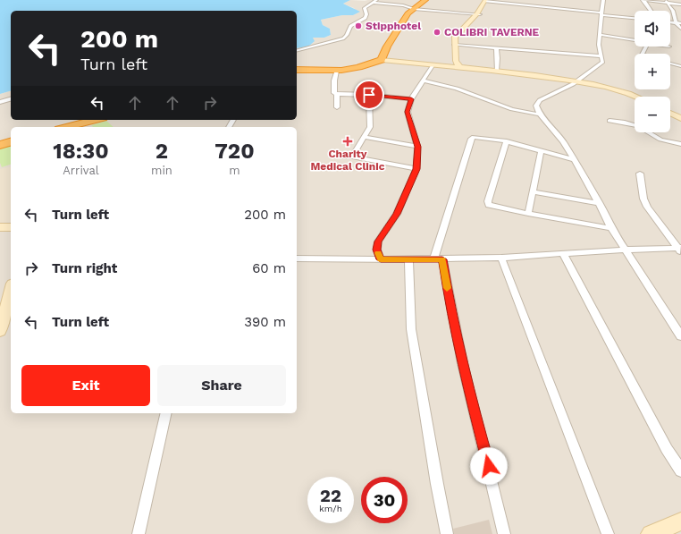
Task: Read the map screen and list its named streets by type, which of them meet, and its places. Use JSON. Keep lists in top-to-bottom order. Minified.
{"places":{"other":["Stipphotel","COLIBRI TAVERNE"],"health":["Charity Medical Clinic"]},"page":{"map_buttons":["+","−"],"turn":["200 m","Turn left"],"eta":["18:30","Arrival","2","min","720","m"],"list":[{"name":"Turn left","value":"200 m"},{"name":"Turn right","value":"60 m"},{"name":"Turn left","value":"390 m"}],"buttons":["Exit","Share"],"speed":"22 km/h","limit":"30"}}
